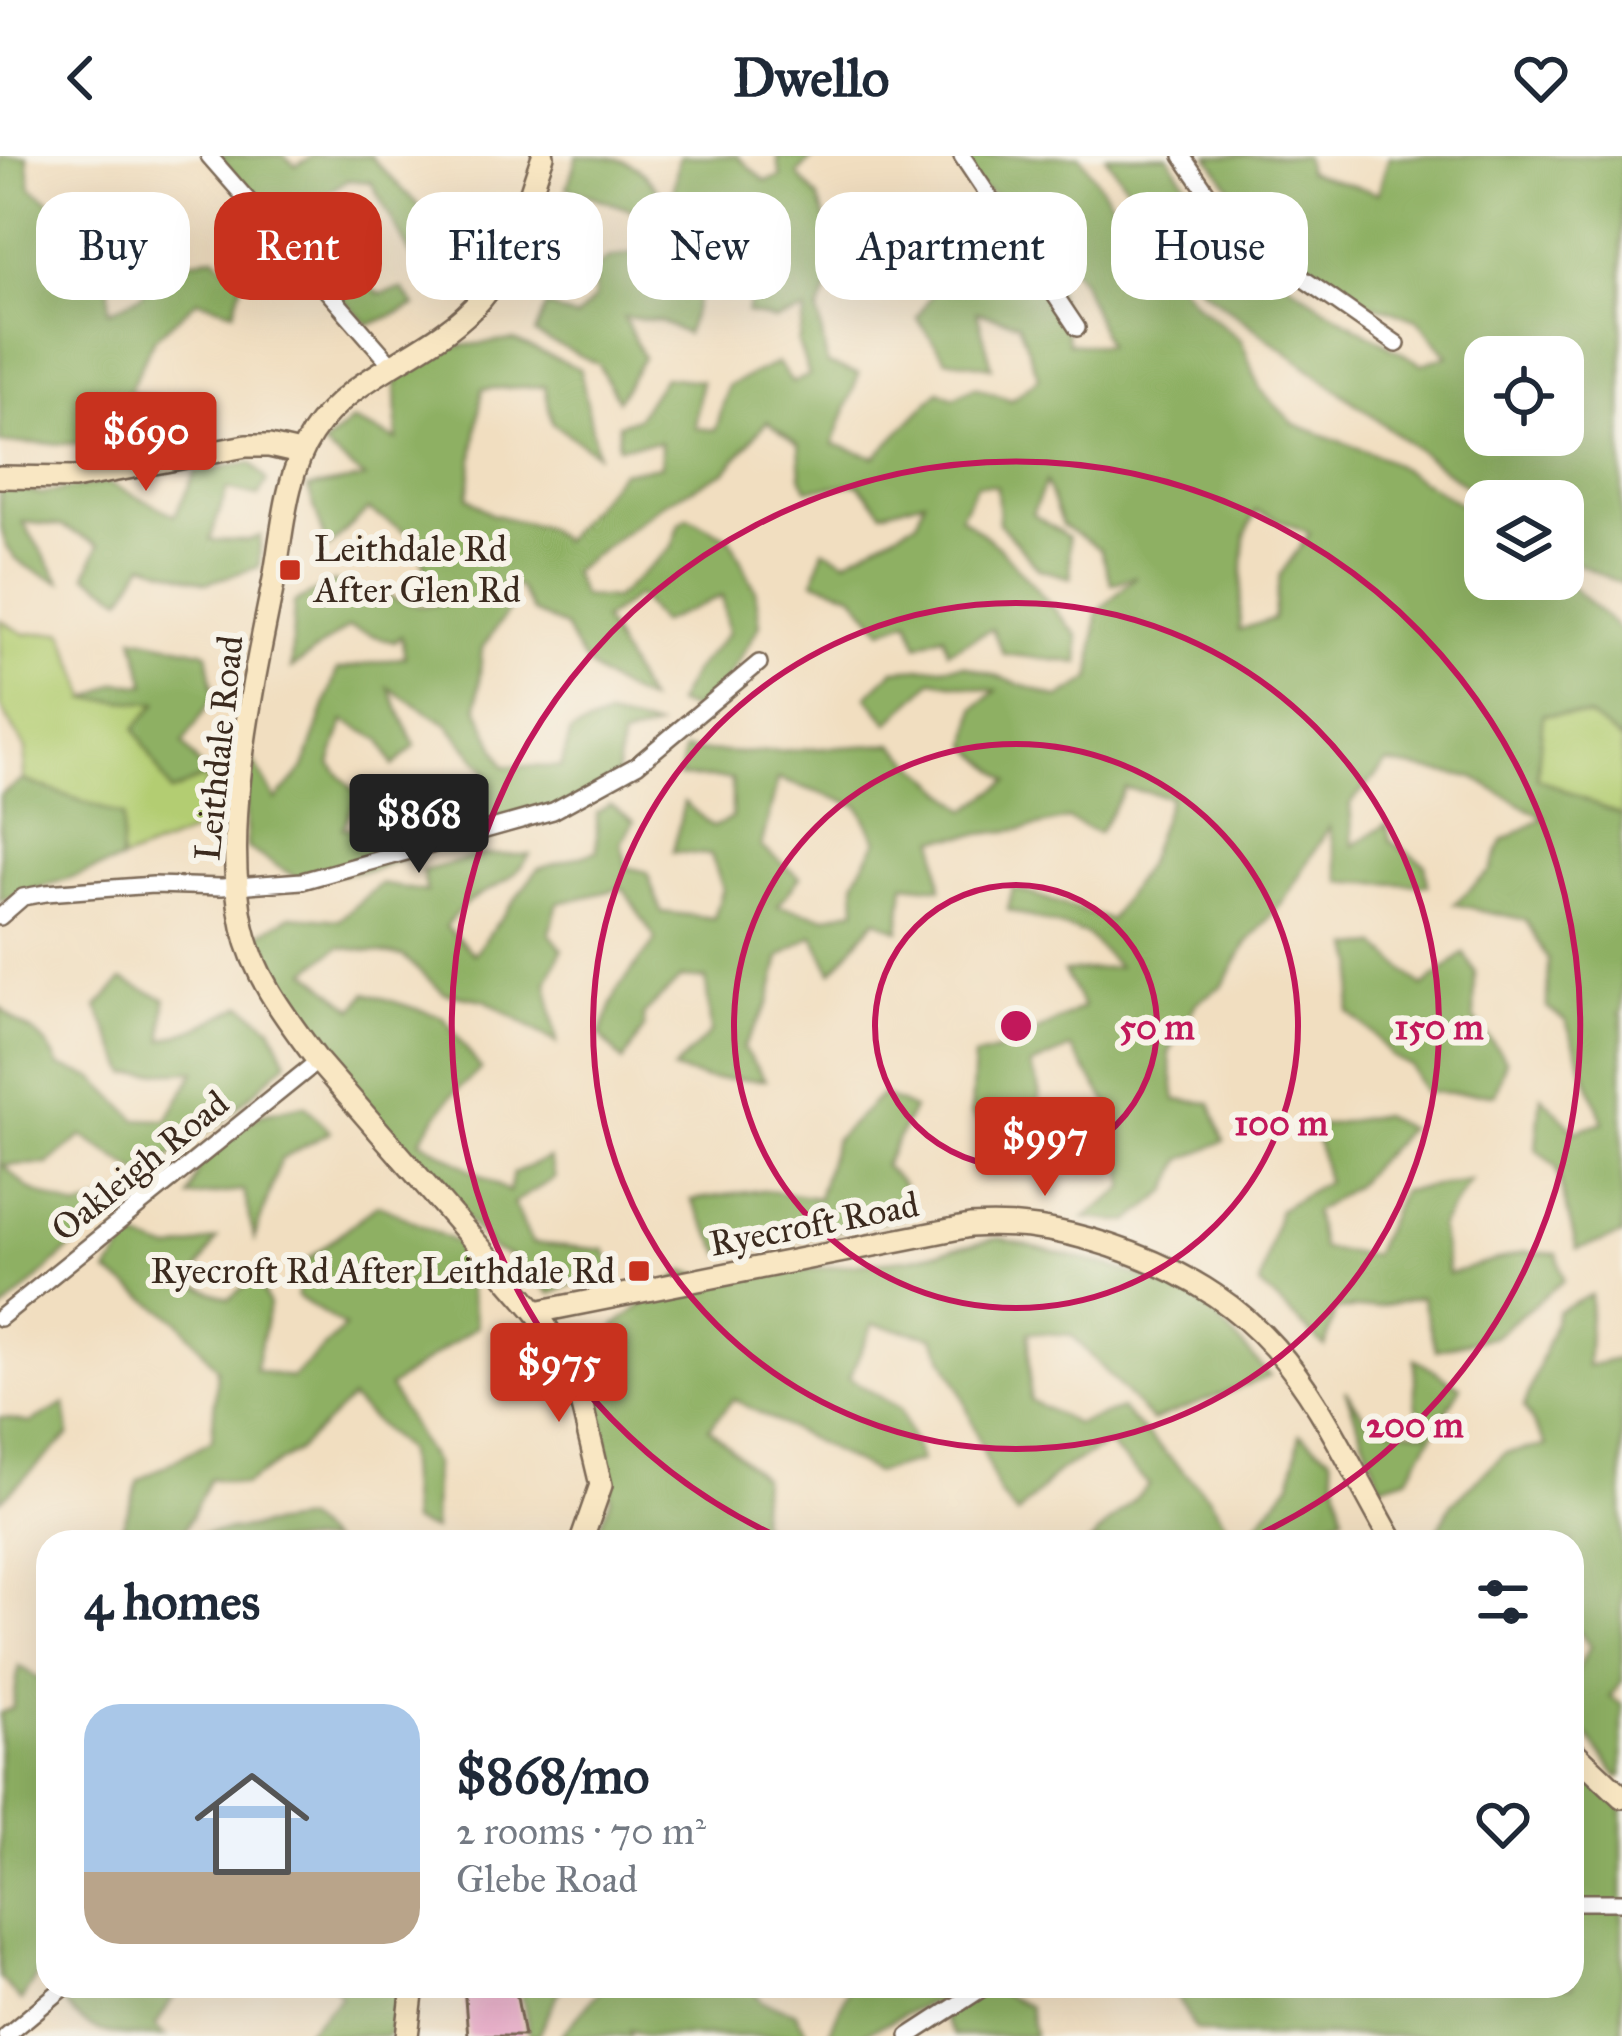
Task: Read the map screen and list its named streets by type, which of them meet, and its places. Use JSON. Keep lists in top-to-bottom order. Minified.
{"streets":{"street":["Leithdale Road","Oakleigh Road","Ryecroft Road"]},"crossings":[["Leithdale Road","Oakleigh Road"],["Leithdale Road","Ryecroft Road"]],"places":{"transit":["Leithdale Rd After Glen Rd","Ryecroft Rd After Leithdale Rd"]},"page":{"header":"Dwello","chip":["Buy","Rent","Filters","New","Apartment","House"],"price":["$690","$868","$997","$975"],"heading":"4 homes","list":[{"name":"$868/mo","note":"2 rooms · 70 m² · Glebe Road"}]},"rings":["50 m","150 m","100 m","200 m"]}
